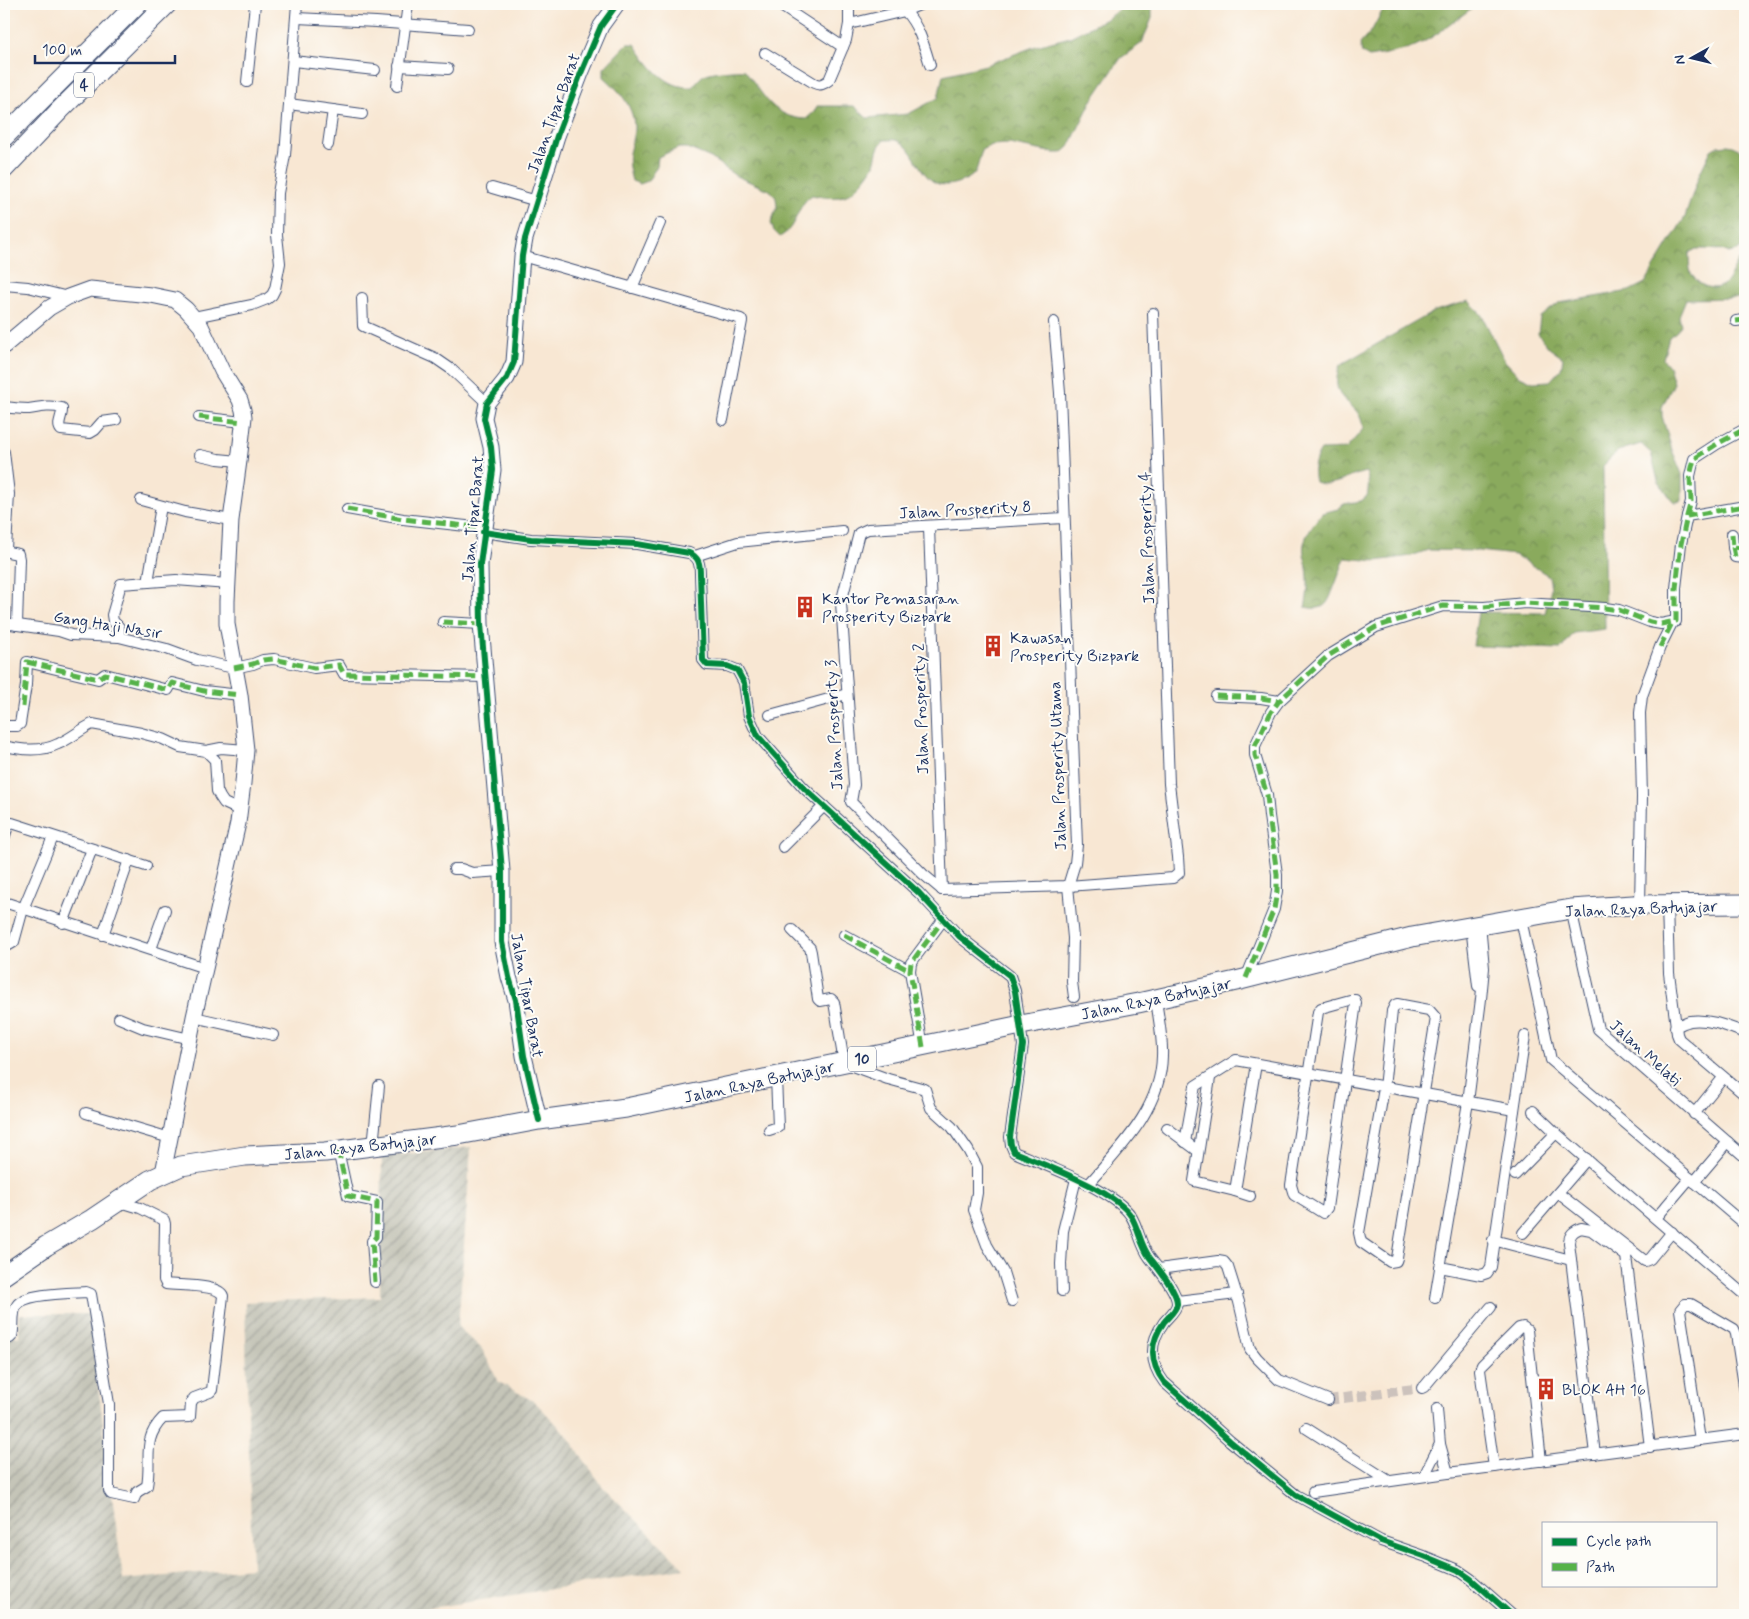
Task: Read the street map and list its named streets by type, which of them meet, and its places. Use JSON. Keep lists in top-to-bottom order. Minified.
{"streets":{"highway":["4","Jalan Raya Batujajar","10"],"street":["Jalan Tipar Barat","Jalan Prosperity 8","Jalan Prosperity 4","Gang Haji Nasir","Jalan Prosperity 2","Jalan Prosperity 3","Jalan Prosperity Utama","Jalan Melati"]},"crossings":[["Jalan Tipar Barat","Jalan Raya Batujajar"],["Jalan Prosperity 8","Jalan Prosperity 2"],["Jalan Prosperity 8","Jalan Prosperity 3"],["Jalan Prosperity 8","Jalan Prosperity Utama"],["Jalan Prosperity 4","Jalan Prosperity Utama"],["Jalan Prosperity 2","Jalan Prosperity 3"],["Jalan Raya Batujajar","Jalan Melati"]],"places":{"building":["Kantor Pemasaran Prosperity Bizpark","Kawasan Prosperity Bizpark","BLOK AH 16"]},"legend":["Cycle path","Path"],"scale_bar":"100 m","north":"left"}
